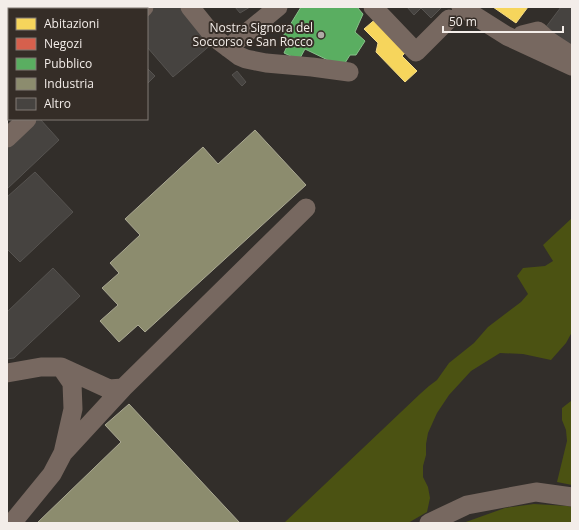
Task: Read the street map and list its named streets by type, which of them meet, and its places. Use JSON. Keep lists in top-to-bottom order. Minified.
{"places":["Nostra Signora del Soccorso e San Rocco"],"legend":["Abitazioni","Negozi","Pubblico","Industria","Altro"],"scale_bar":"50 m"}
